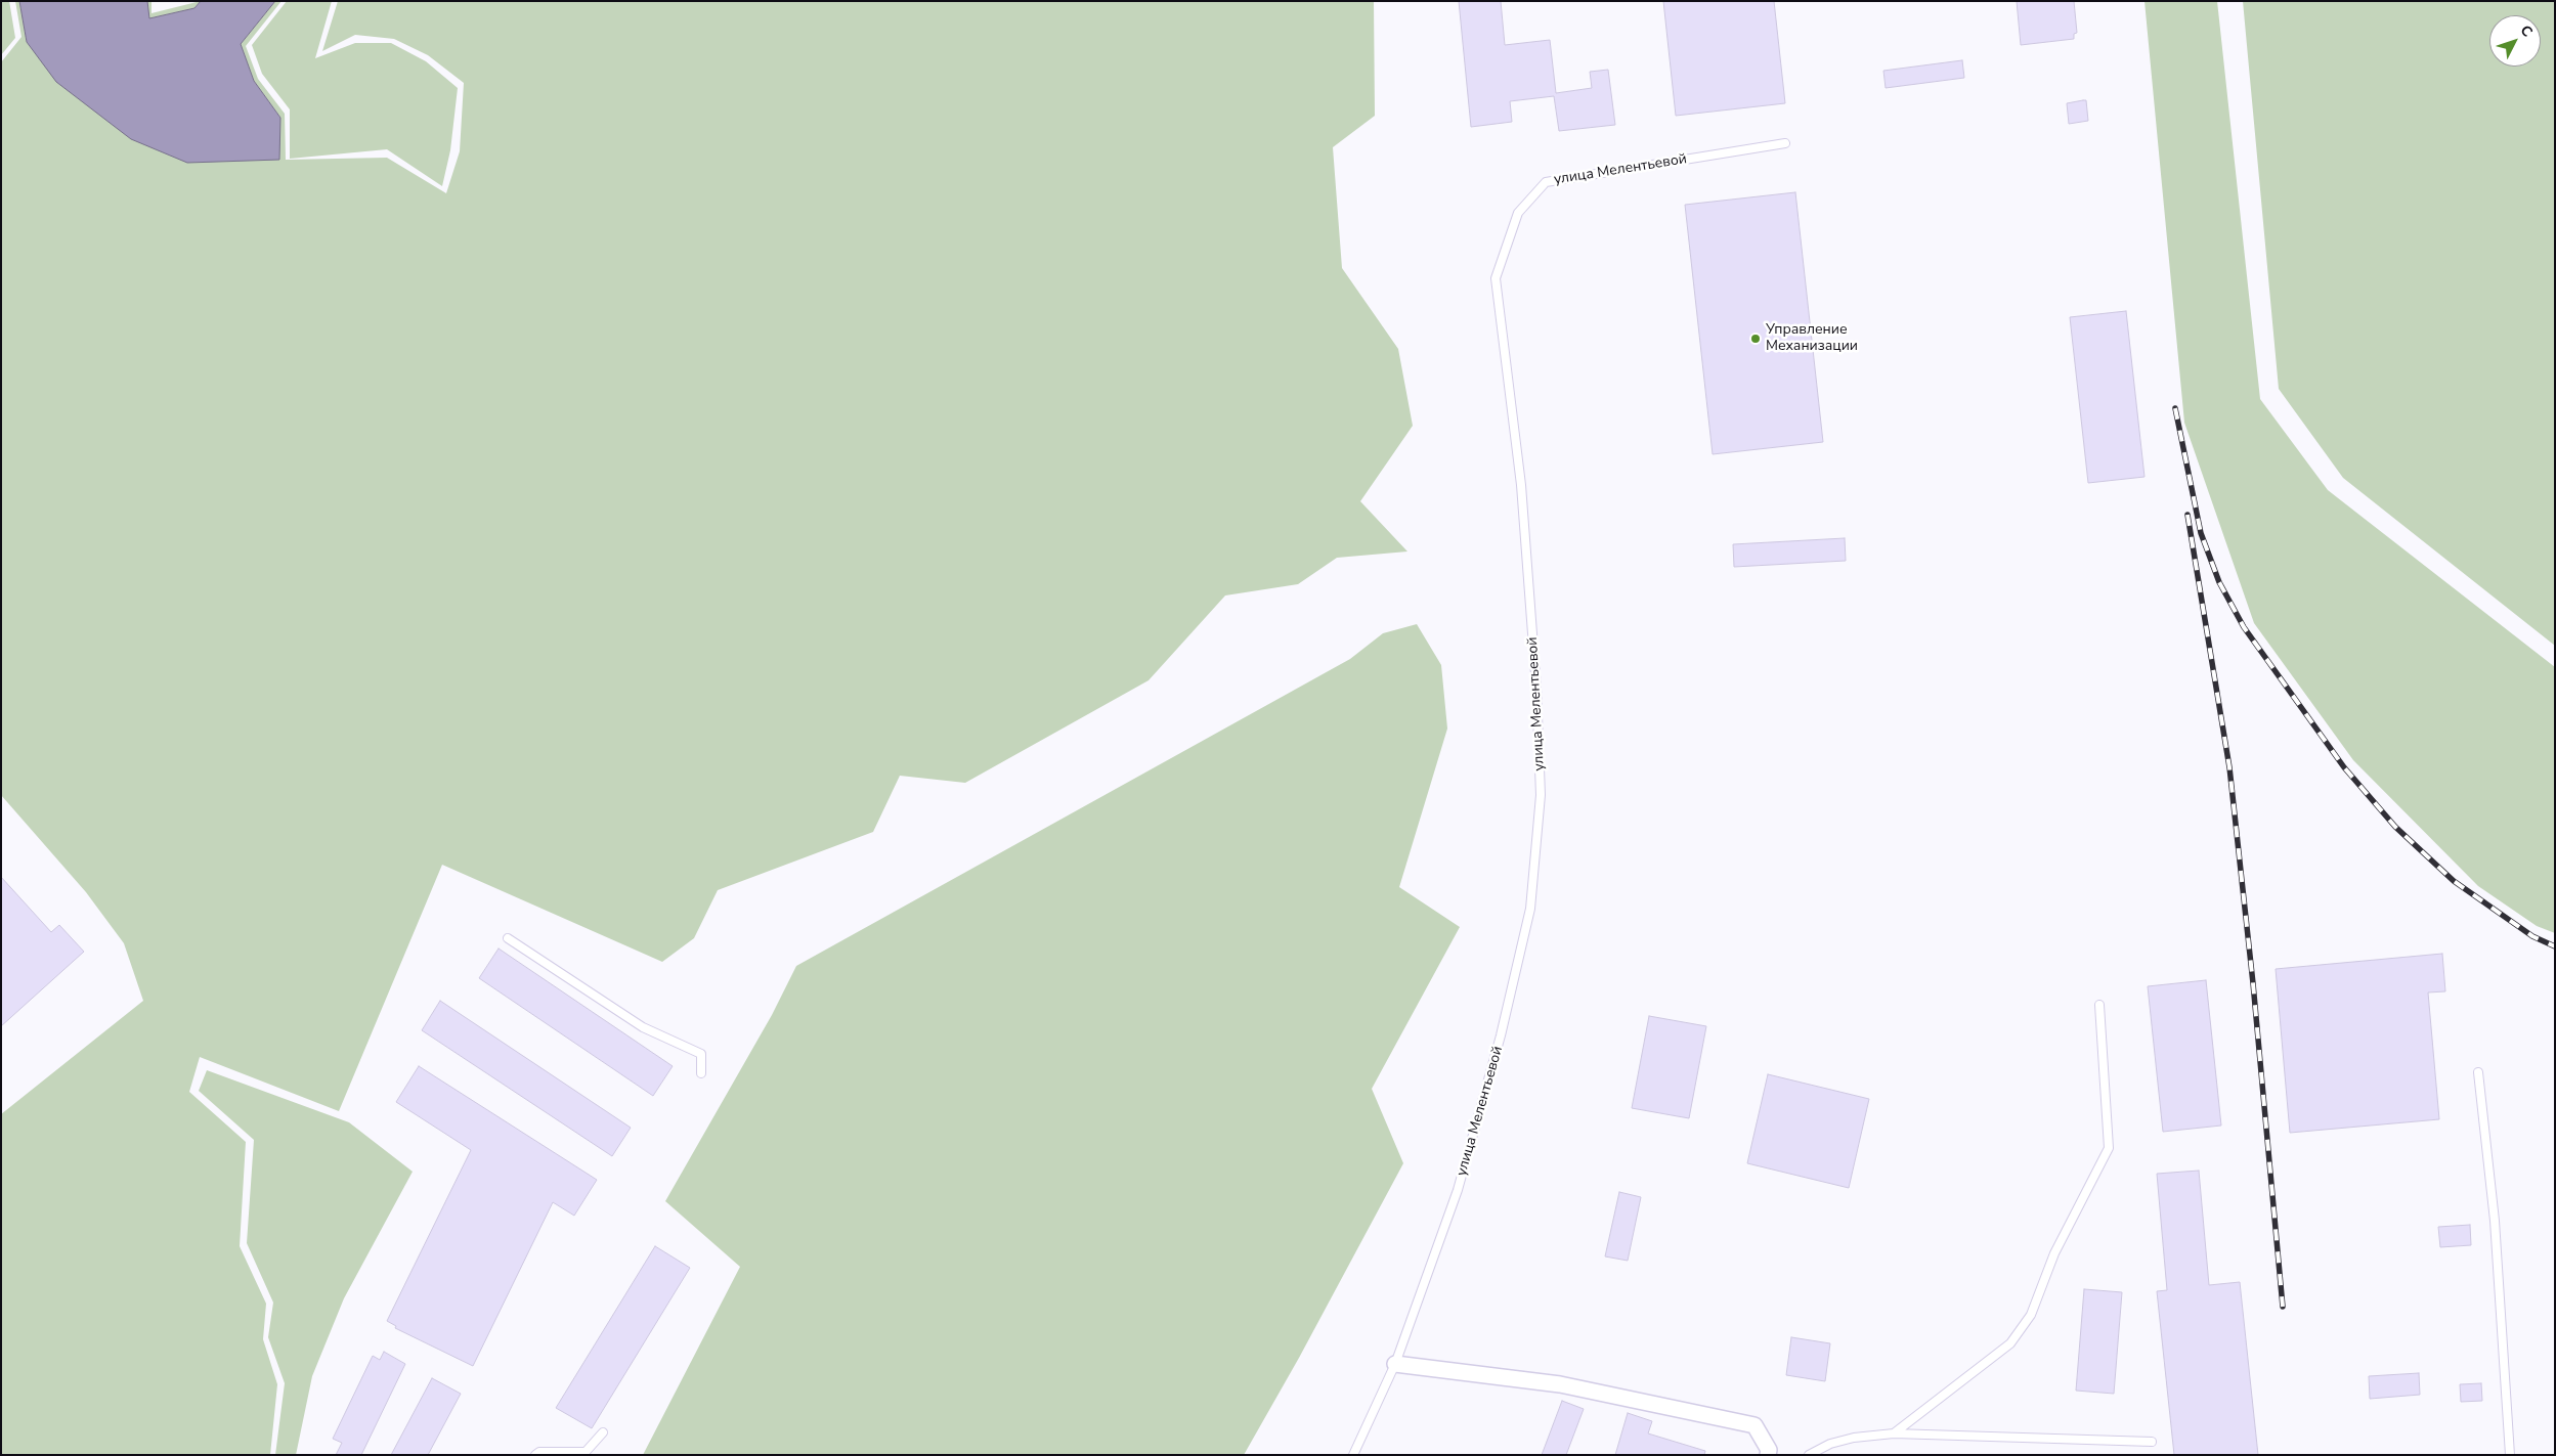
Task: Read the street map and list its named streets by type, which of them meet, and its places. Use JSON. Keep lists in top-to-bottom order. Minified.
{"streets":{"lane":["улица Мелентьевой"]},"places":["Управление Механизации"],"north":"top right"}
